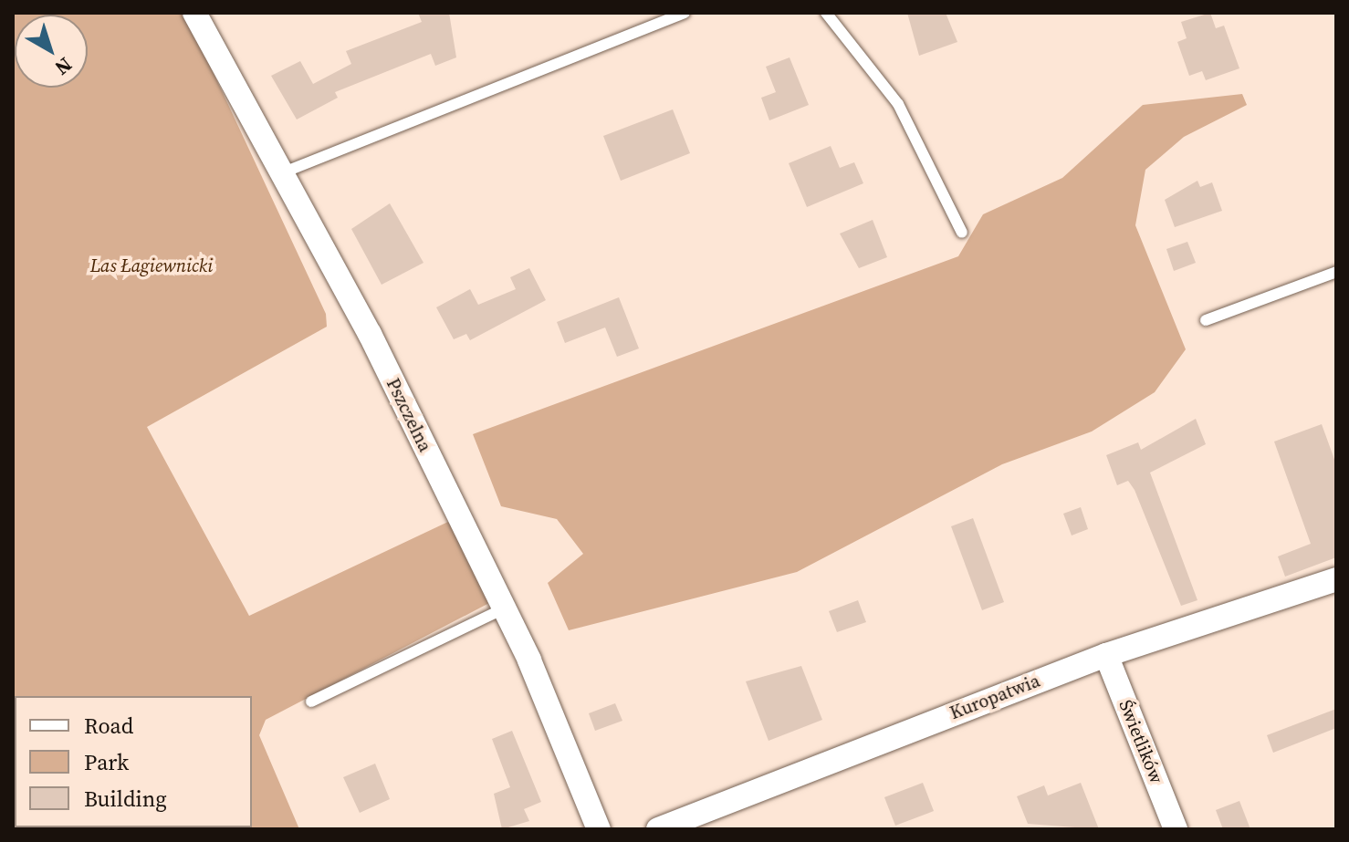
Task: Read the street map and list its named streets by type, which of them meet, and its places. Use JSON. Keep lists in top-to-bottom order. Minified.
{"streets":{"street":["Pszczelna","Kuropatwia","Świetlików"]},"crossings":[["Kuropatwia","Świetlików"]],"parks":["Las Łagiewnicki"],"legend":["Road","Park","Building"],"north":"bottom right"}
